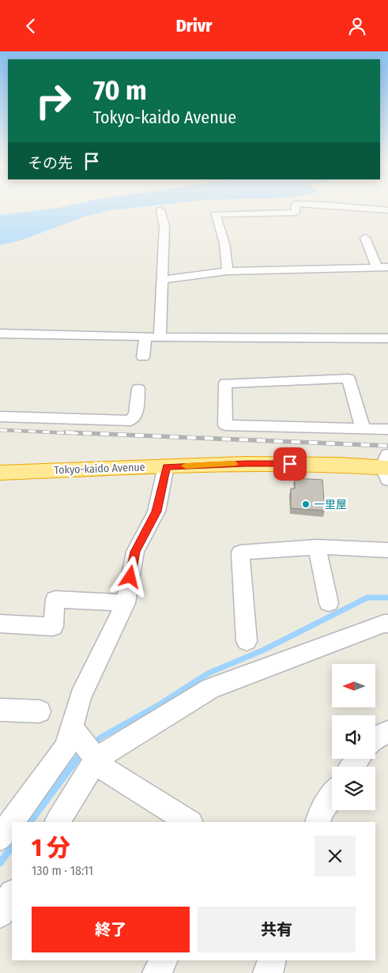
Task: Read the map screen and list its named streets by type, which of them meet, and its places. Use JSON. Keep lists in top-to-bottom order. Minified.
{"streets":{"highway":["Tokyo-kaido Avenue"]},"places":["一里屋"],"north":"left","page":{"header":"Drivr","turn":["70 m","Tokyo-kaido Avenue"],"then":"その先","heading":["1 分","130 m · 18:11"],"buttons":["終了","共有"]}}
